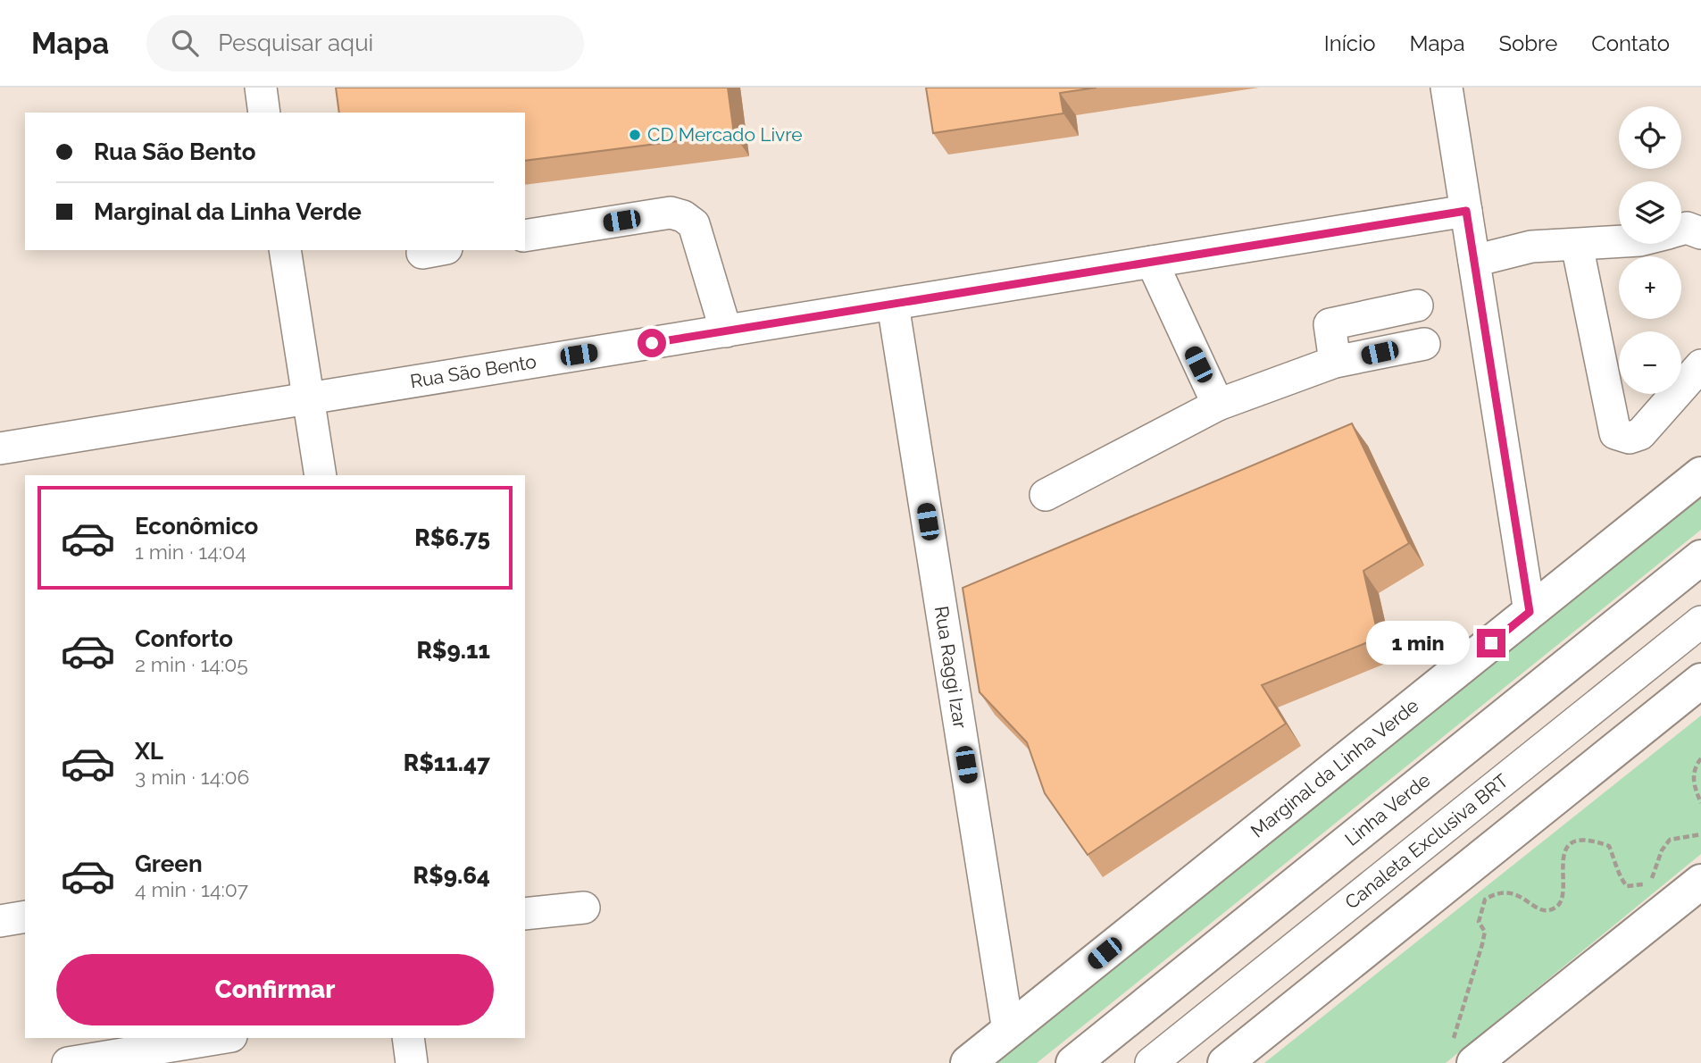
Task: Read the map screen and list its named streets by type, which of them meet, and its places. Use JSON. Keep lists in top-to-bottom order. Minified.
{"streets":{"main road":["Marginal da Linha Verde","Linha Verde"],"street":["Rua São Bento","Rua Raggi Izar","Canaleta Exclusiva BRT"]},"crossings":[["Rua São Bento","Rua Raggi Izar"],["Rua Raggi Izar","Marginal da Linha Verde"]],"places":["CD Mercado Livre"],"page":{"header":"Mapa","search":"Pesquisar aqui","nav":["Início","Mapa","Sobre","Contato"],"map_buttons":["+","−"],"banner":["Rua São Bento","Marginal da Linha Verde"],"list":[{"name":"Econômico","note":"1 min · 14:04","value":"R$6.75"},{"name":"Conforto","note":"2 min · 14:05","value":"R$9.11"},{"name":"XL","note":"3 min · 14:06","value":"R$11.47"},{"name":"Green","note":"4 min · 14:07","value":"R$9.64"}],"bubble":"1 min","buttons":"Confirmar"}}
